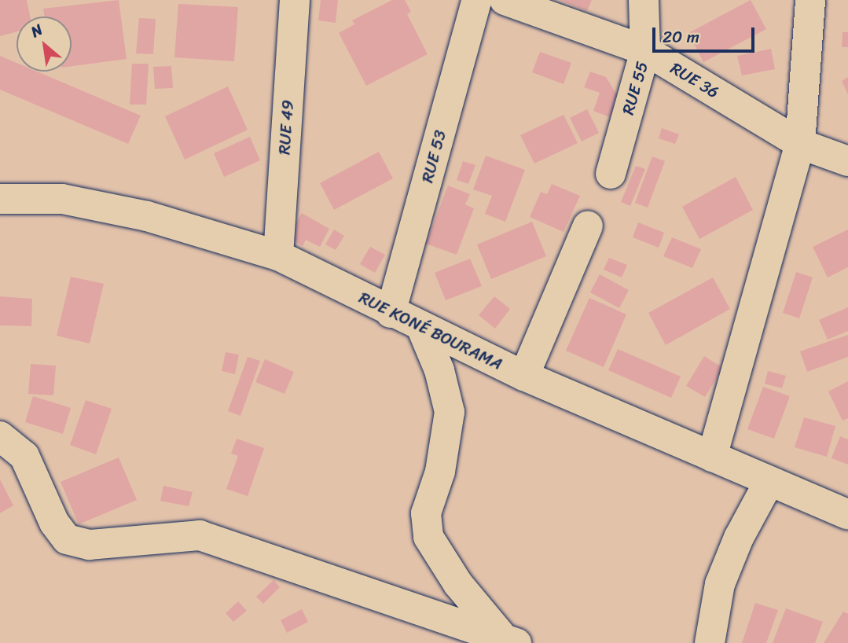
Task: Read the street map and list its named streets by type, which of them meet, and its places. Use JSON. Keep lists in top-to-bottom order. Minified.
{"streets":{"main road":["RUE 36","RUE 55","RUE 49","RUE 53","RUE KONÉ BOURAMA"]},"crossings":[["RUE 36","RUE 55"],["RUE 49","RUE KONÉ BOURAMA"],["RUE 53","RUE KONÉ BOURAMA"]],"scale_bar":"20 m","north":"top left"}
